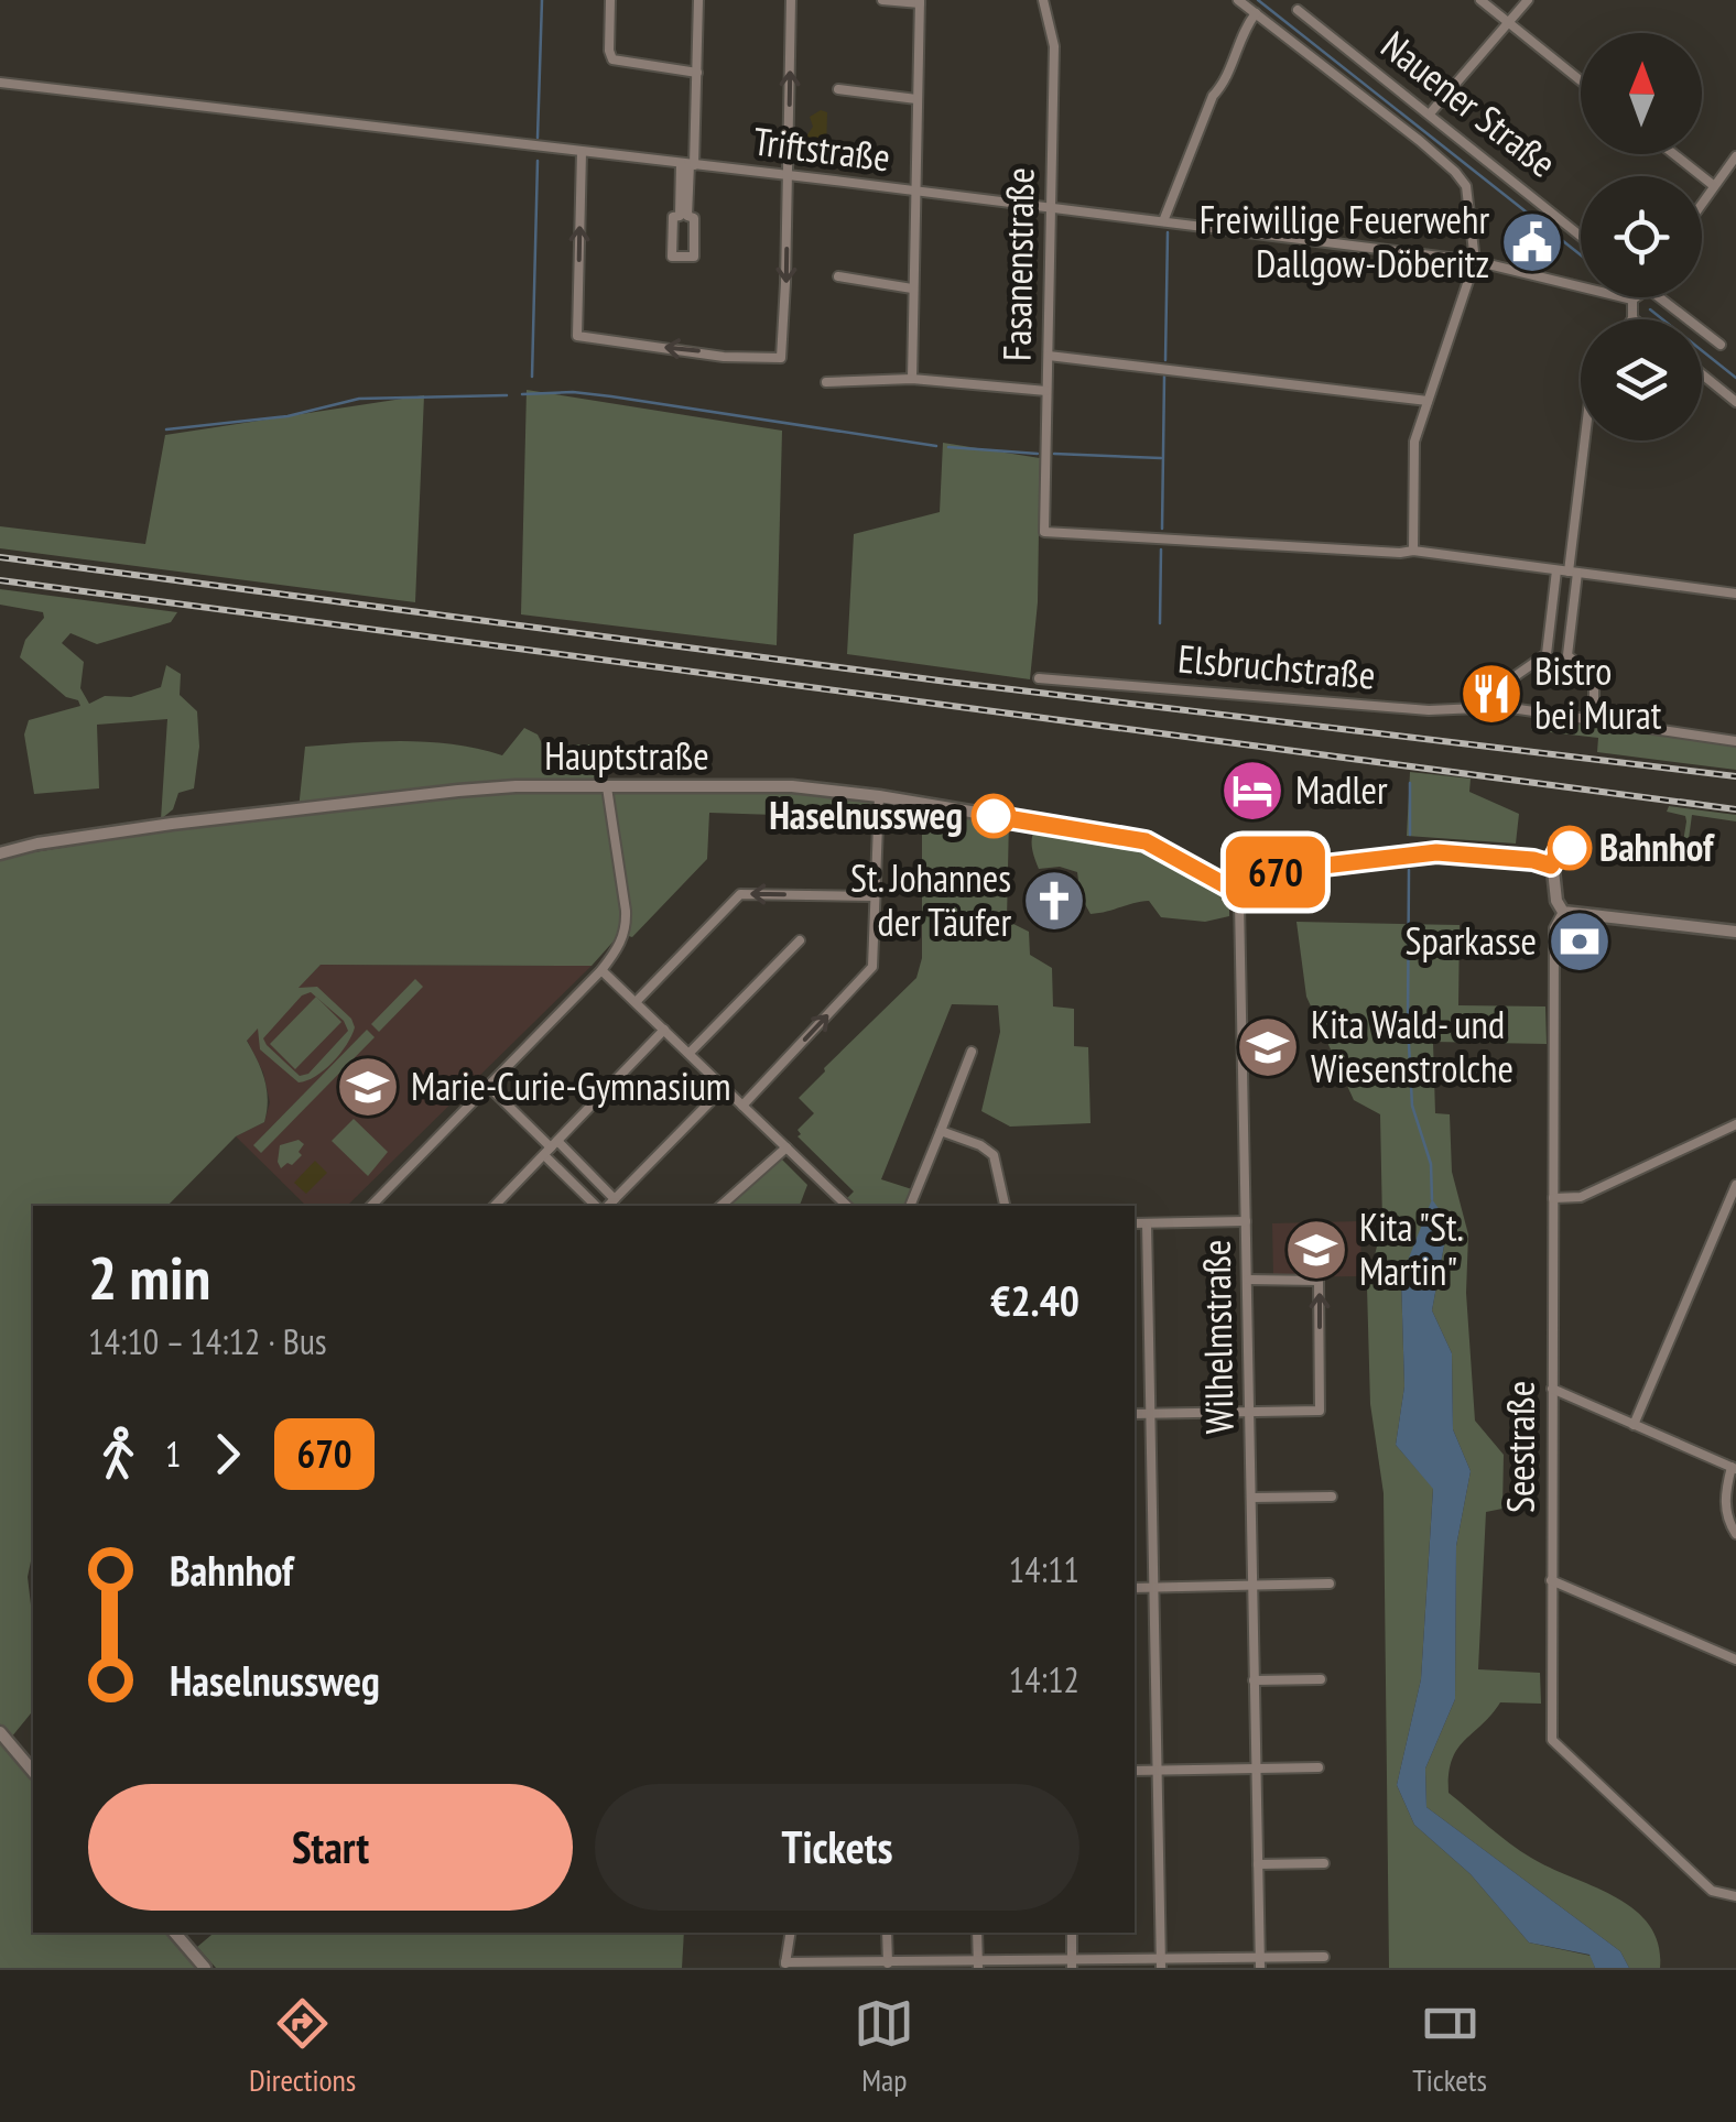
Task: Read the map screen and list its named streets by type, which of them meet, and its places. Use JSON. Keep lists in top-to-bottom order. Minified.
{"streets":{"street":["Nauener Straße","Triftstraße","Fasanenstraße","Elsbruchstraße","Hauptstraße","Wilhelmstraße","Seestraße"]},"crossings":[["Triftstraße","Fasanenstraße"],["Hauptstraße","Wilhelmstraße"]],"places":{"public building":["Freiwillige Feuerwehr Dallgow-Döberitz"],"restaurant":["Bistro bei Murat"],"hotel":["Madler"],"other":["Haselnussweg","Bahnhof"],"church":["St. Johannes der Täufer"],"bank":["Sparkasse"],"school or university":["Kita Wald- und Wiesenstrolche","Marie-Curie-Gymnasium","Kita \"St. Martin\""]},"lines":["bus line 670"],"north":"top","page":{"on_map":"670","heading":["2 min","14:10 – 14:12 · Bus","€2.40"],"legs":["1","670"],"list":[{"name":"Bahnhof","value":"14:11"},{"name":"Haselnussweg","value":"14:12"}],"buttons":["Start","Tickets"],"tabs":["Directions","Map","Tickets"]}}
